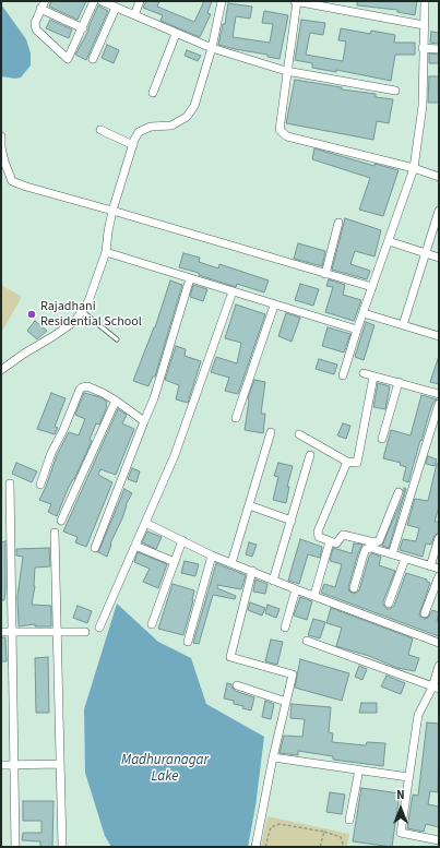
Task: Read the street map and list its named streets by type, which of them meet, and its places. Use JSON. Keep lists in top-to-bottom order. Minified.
{"water":["Madhuranagar Lake"],"places":["Rajadhani Residential School"],"north":"top"}
